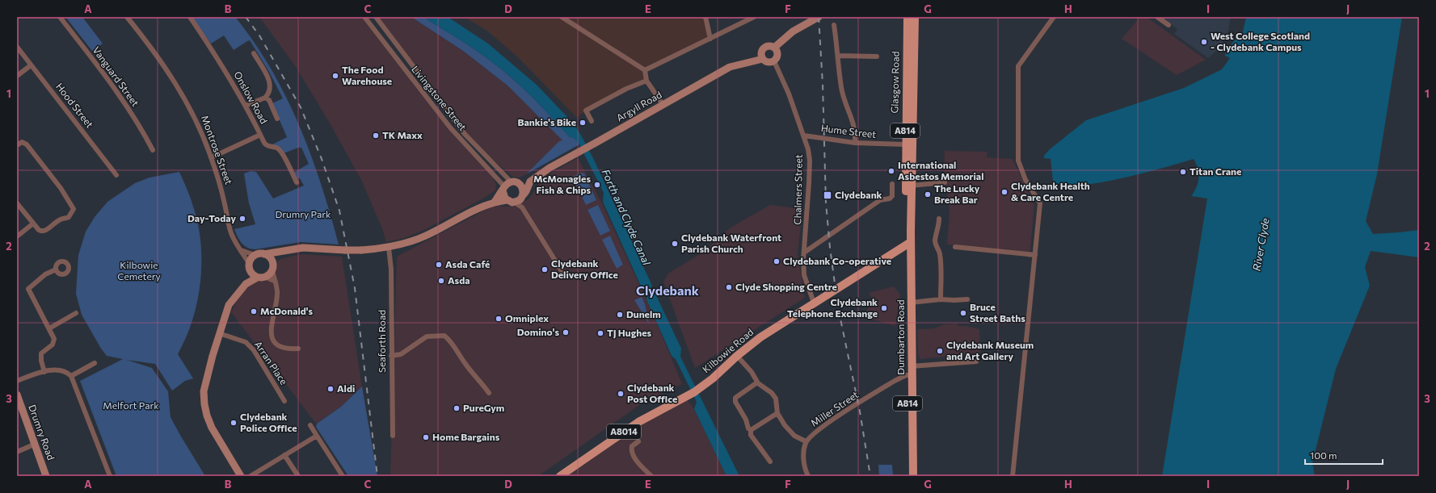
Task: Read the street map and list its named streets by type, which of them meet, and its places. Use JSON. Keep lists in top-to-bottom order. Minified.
{"streets":{"main road":["Glasgow Road","A814","Dumbarton Road","Kilbowie Road","A8014"],"street":["Vanguard Street","Onslow Road","Livingstone Street","Hood Street","Argyll Road","Hume Street","Montrose Street","Chalmers Street","Seaforth Road","Arran Place","Miller Street","Drumry Road"]},"crossings":[["Glasgow Road","Hume Street"],["Glasgow Road","Dumbarton Road"],["Glasgow Road","Kilbowie Road"],["Livingstone Street","Argyll Road"],["Argyll Road","Chalmers Street"],["Hume Street","Chalmers Street"],["Chalmers Street","Kilbowie Road"],["Dumbarton Road","Kilbowie Road"],["Dumbarton Road","Miller Street"]],"districts":["Clydebank"],"water":["Forth and Clyde Canal","River Clyde"],"parks":["Drumry Park","Kilbowie Cemetery","Melfort Park"],"places":{"other":["West College Scotland - Clydebank Campus","The Food Warehouse","Bankie's Bike","TK Maxx","International Asbestos Memorial","Titan Crane","McMonagles Fish & Chips","Clydebank Health & Care Centre","The Lucky Break Bar","Day-Today","Clydebank Waterfront Parish Church","Clydebank Co-operative","Asda Café","Clydebank Delivery Office","Asda","Clyde Shopping Centre","Clydebank Telephone Exchange","McDonald's","Bruce Street Baths","Dunelm","Omniplex","Domino's","TJ Hughes","Clydebank Museum and Art Gallery","Aldi","Clydebank Post Office","PureGym","Clydebank Police Office","Home Bargains"],"transit":["Clydebank"]},"scale_bar":"100 m","grid":{"columns":["A","B","C","D","E","F","G","H","I","J"],"rows":["1","2","3"]}}
